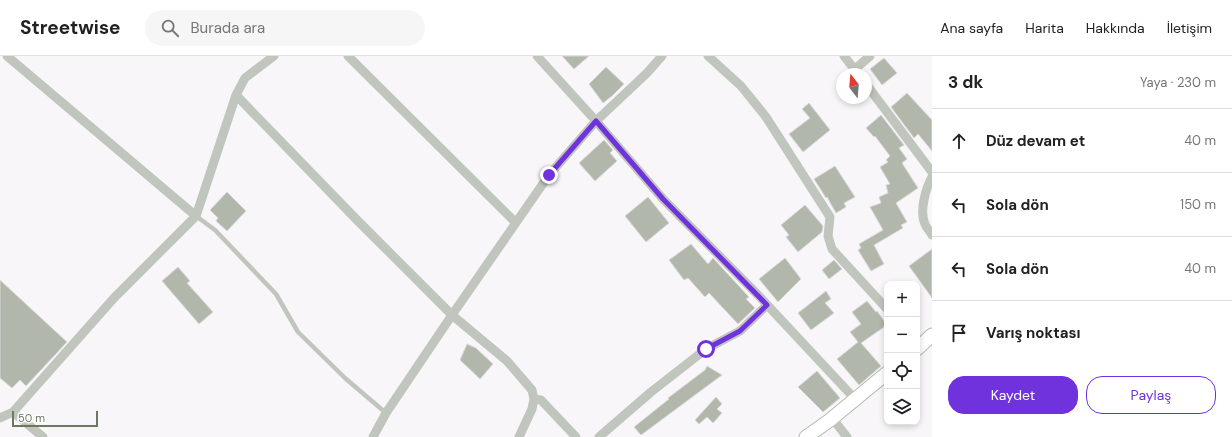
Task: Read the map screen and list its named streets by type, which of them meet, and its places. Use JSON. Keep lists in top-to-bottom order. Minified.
{"scale_bar":"50 m","north":"top","page":{"header":"Streetwise","search":"Burada ara","nav":["Ana sayfa","Harita","Hakkında","İletişim"],"heading":["3 dk","Yaya · 230 m"],"list":[["Düz devam et","40 m"],["Sola dön","150 m"],["Sola dön","40 m"],"Varış noktası"],"map_buttons":["+","−"],"buttons":["Kaydet","Paylaş"],"scale":"50 m"}}
